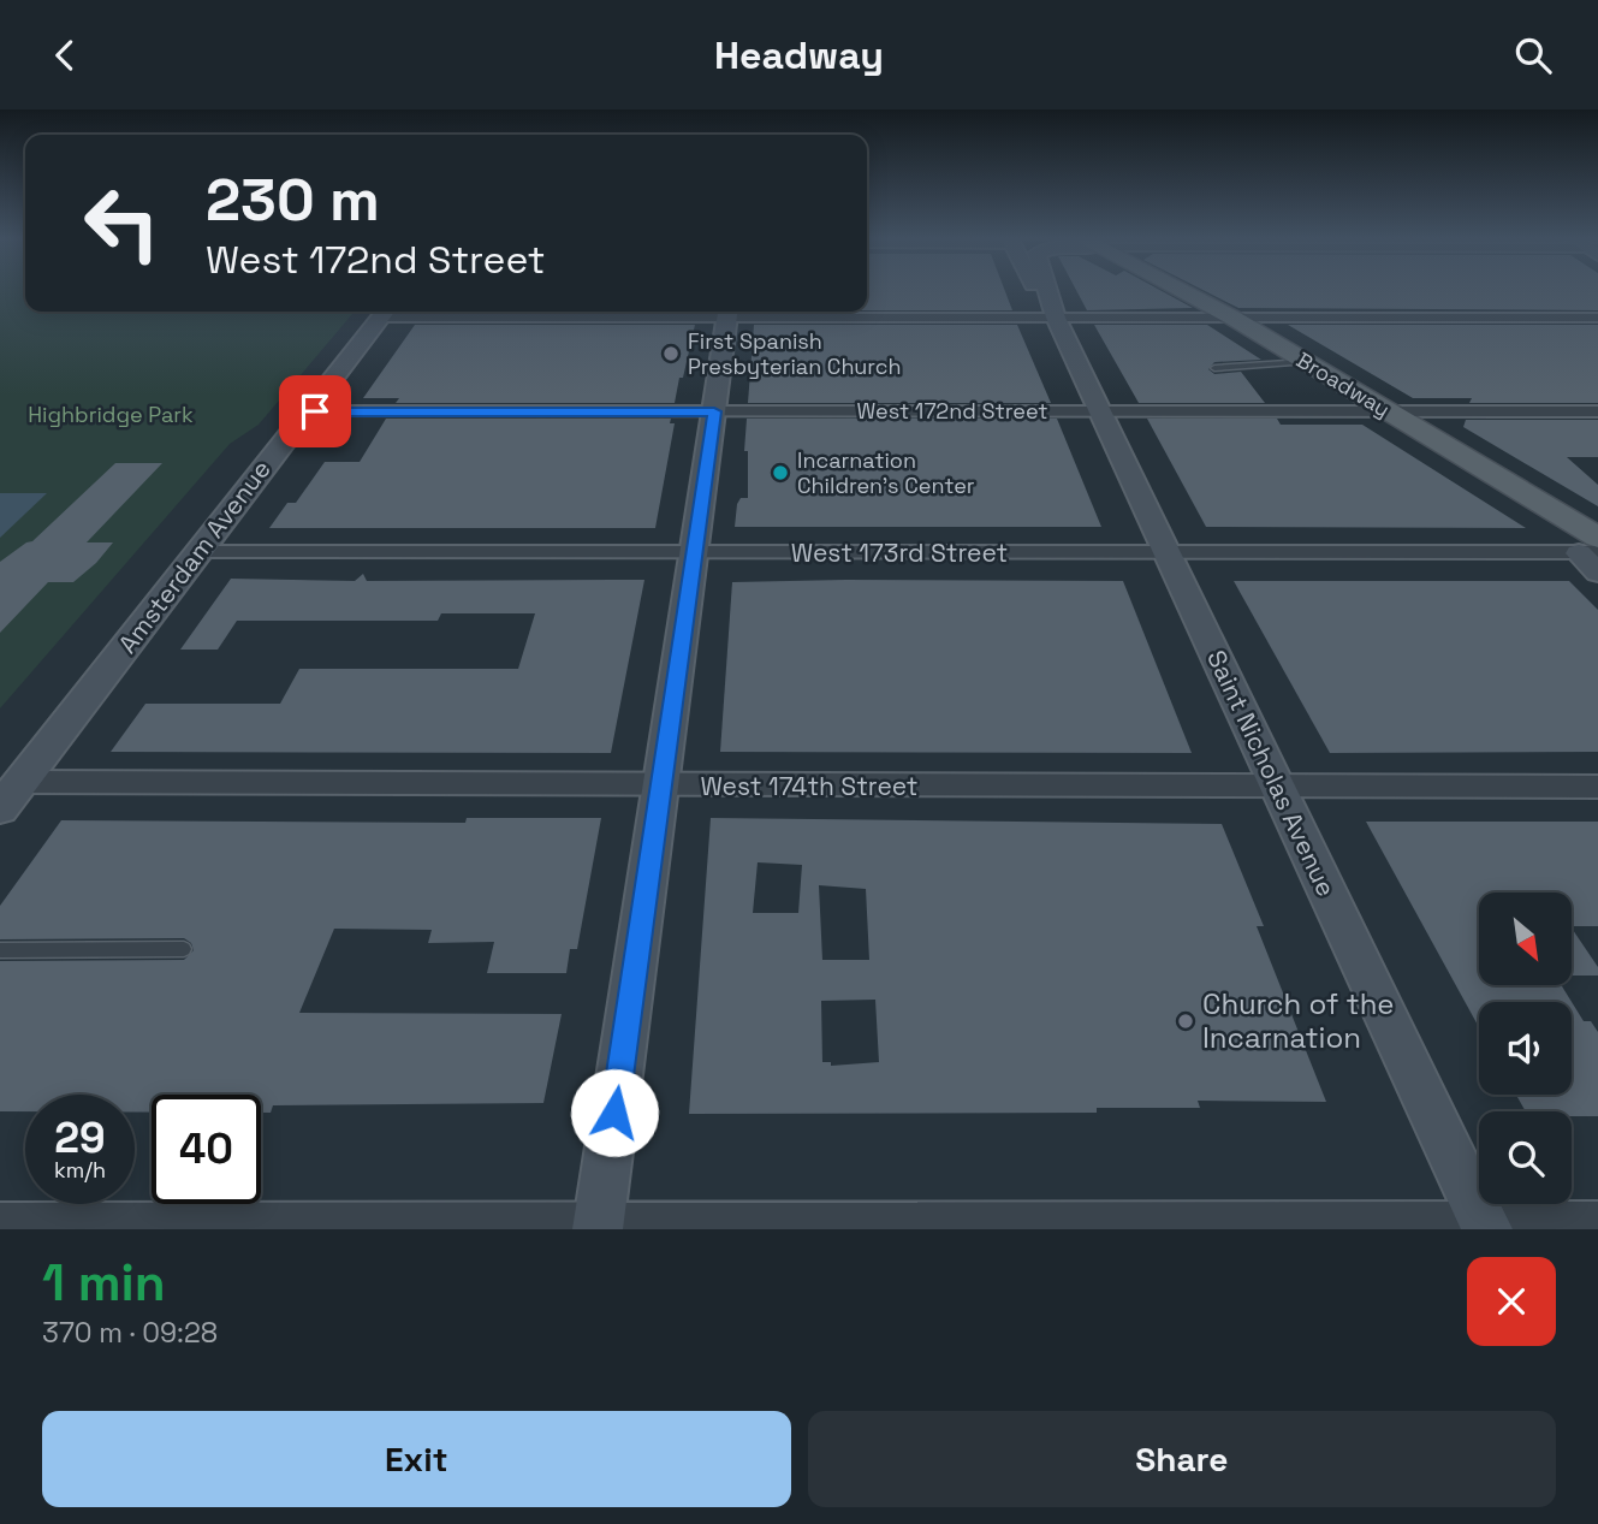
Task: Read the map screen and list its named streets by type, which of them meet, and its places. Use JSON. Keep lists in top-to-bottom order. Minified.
{"streets":{"main road":["Broadway","Amsterdam Avenue","Saint Nicholas Avenue"],"street":["West 172nd Street","West 173rd Street","West 174th Street"]},"crossings":[["Broadway","West 172nd Street"],["Broadway","West 173rd Street"],["West 172nd Street","Amsterdam Avenue"],["West 172nd Street","Saint Nicholas Avenue"],["West 173rd Street","Amsterdam Avenue"],["West 173rd Street","Saint Nicholas Avenue"],["Amsterdam Avenue","West 174th Street"],["Saint Nicholas Avenue","West 174th Street"]],"parks":["Highbridge Park"],"places":["First Spanish Presbyterian Church","Incarnation Children's Center","Church of the Incarnation"],"north":"bottom right","page":{"header":"Headway","turn":["230 m","West 172nd Street"],"speed":"29 km/h","limit":"40","heading":["1 min","370 m · 09:28"],"buttons":["Exit","Share"]}}
